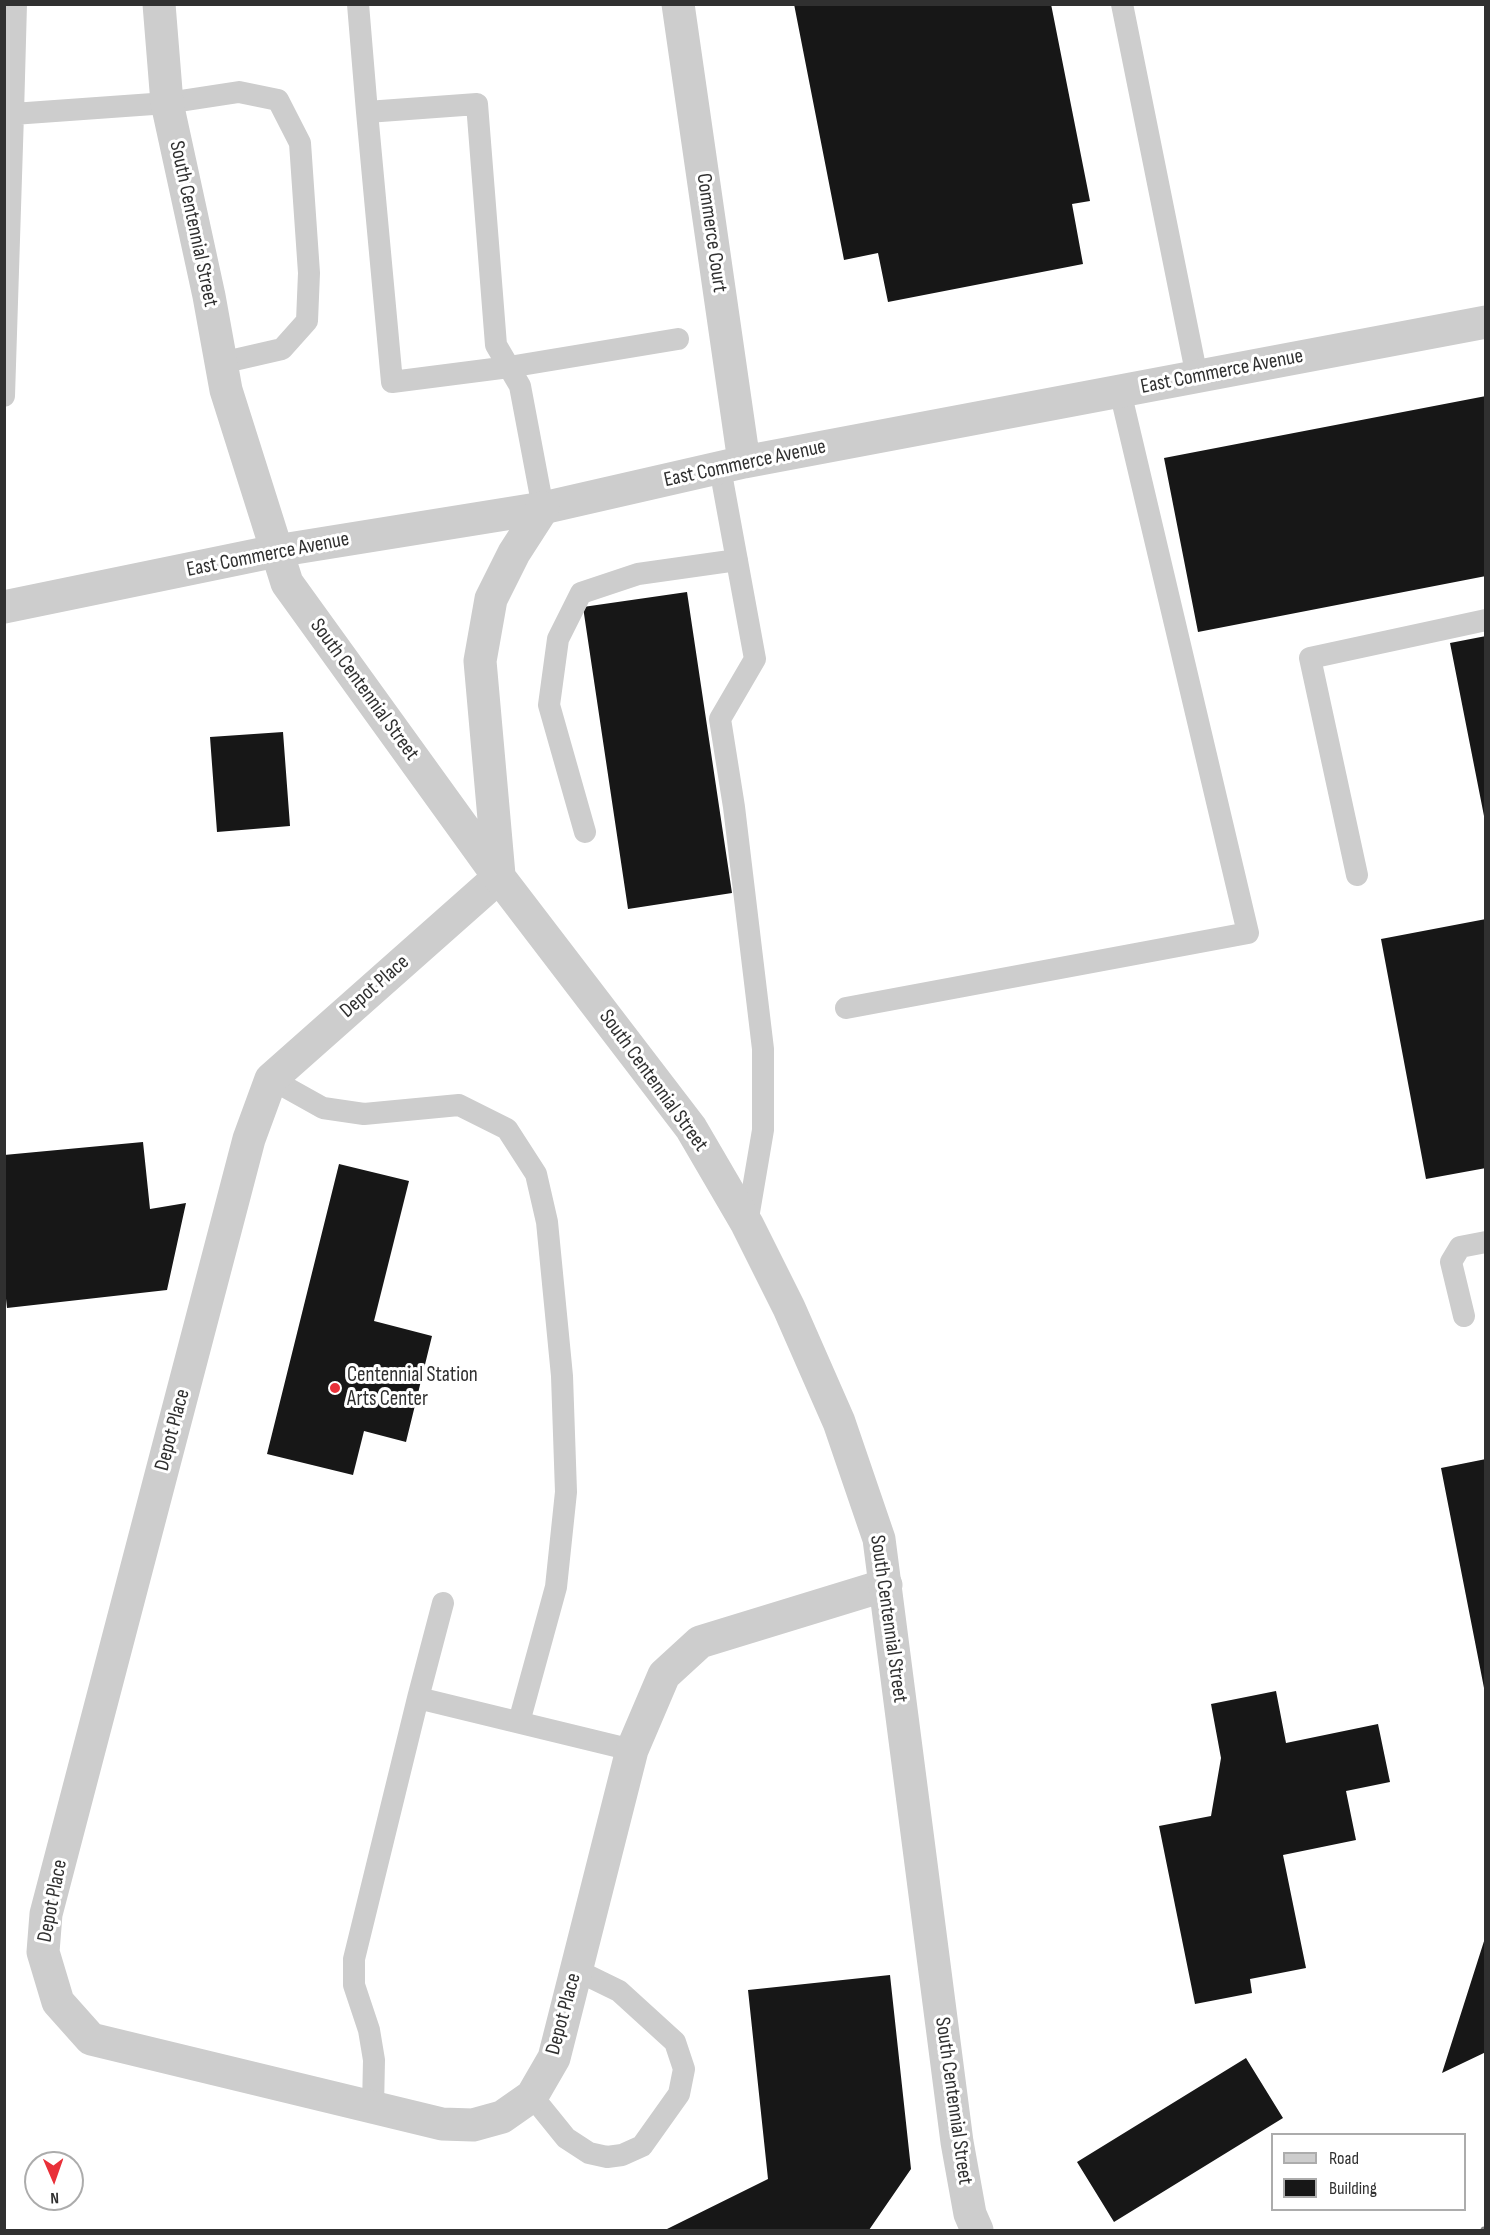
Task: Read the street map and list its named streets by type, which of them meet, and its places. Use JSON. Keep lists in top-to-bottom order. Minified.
{"streets":{"street":["South Centennial Street","Commerce Court","East Commerce Avenue","Depot Place"]},"crossings":[["South Centennial Street","East Commerce Avenue"],["South Centennial Street","Depot Place"],["Commerce Court","East Commerce Avenue"]],"places":["Centennial Station Arts Center"],"legend":["Road","Building"],"north":"bottom"}
